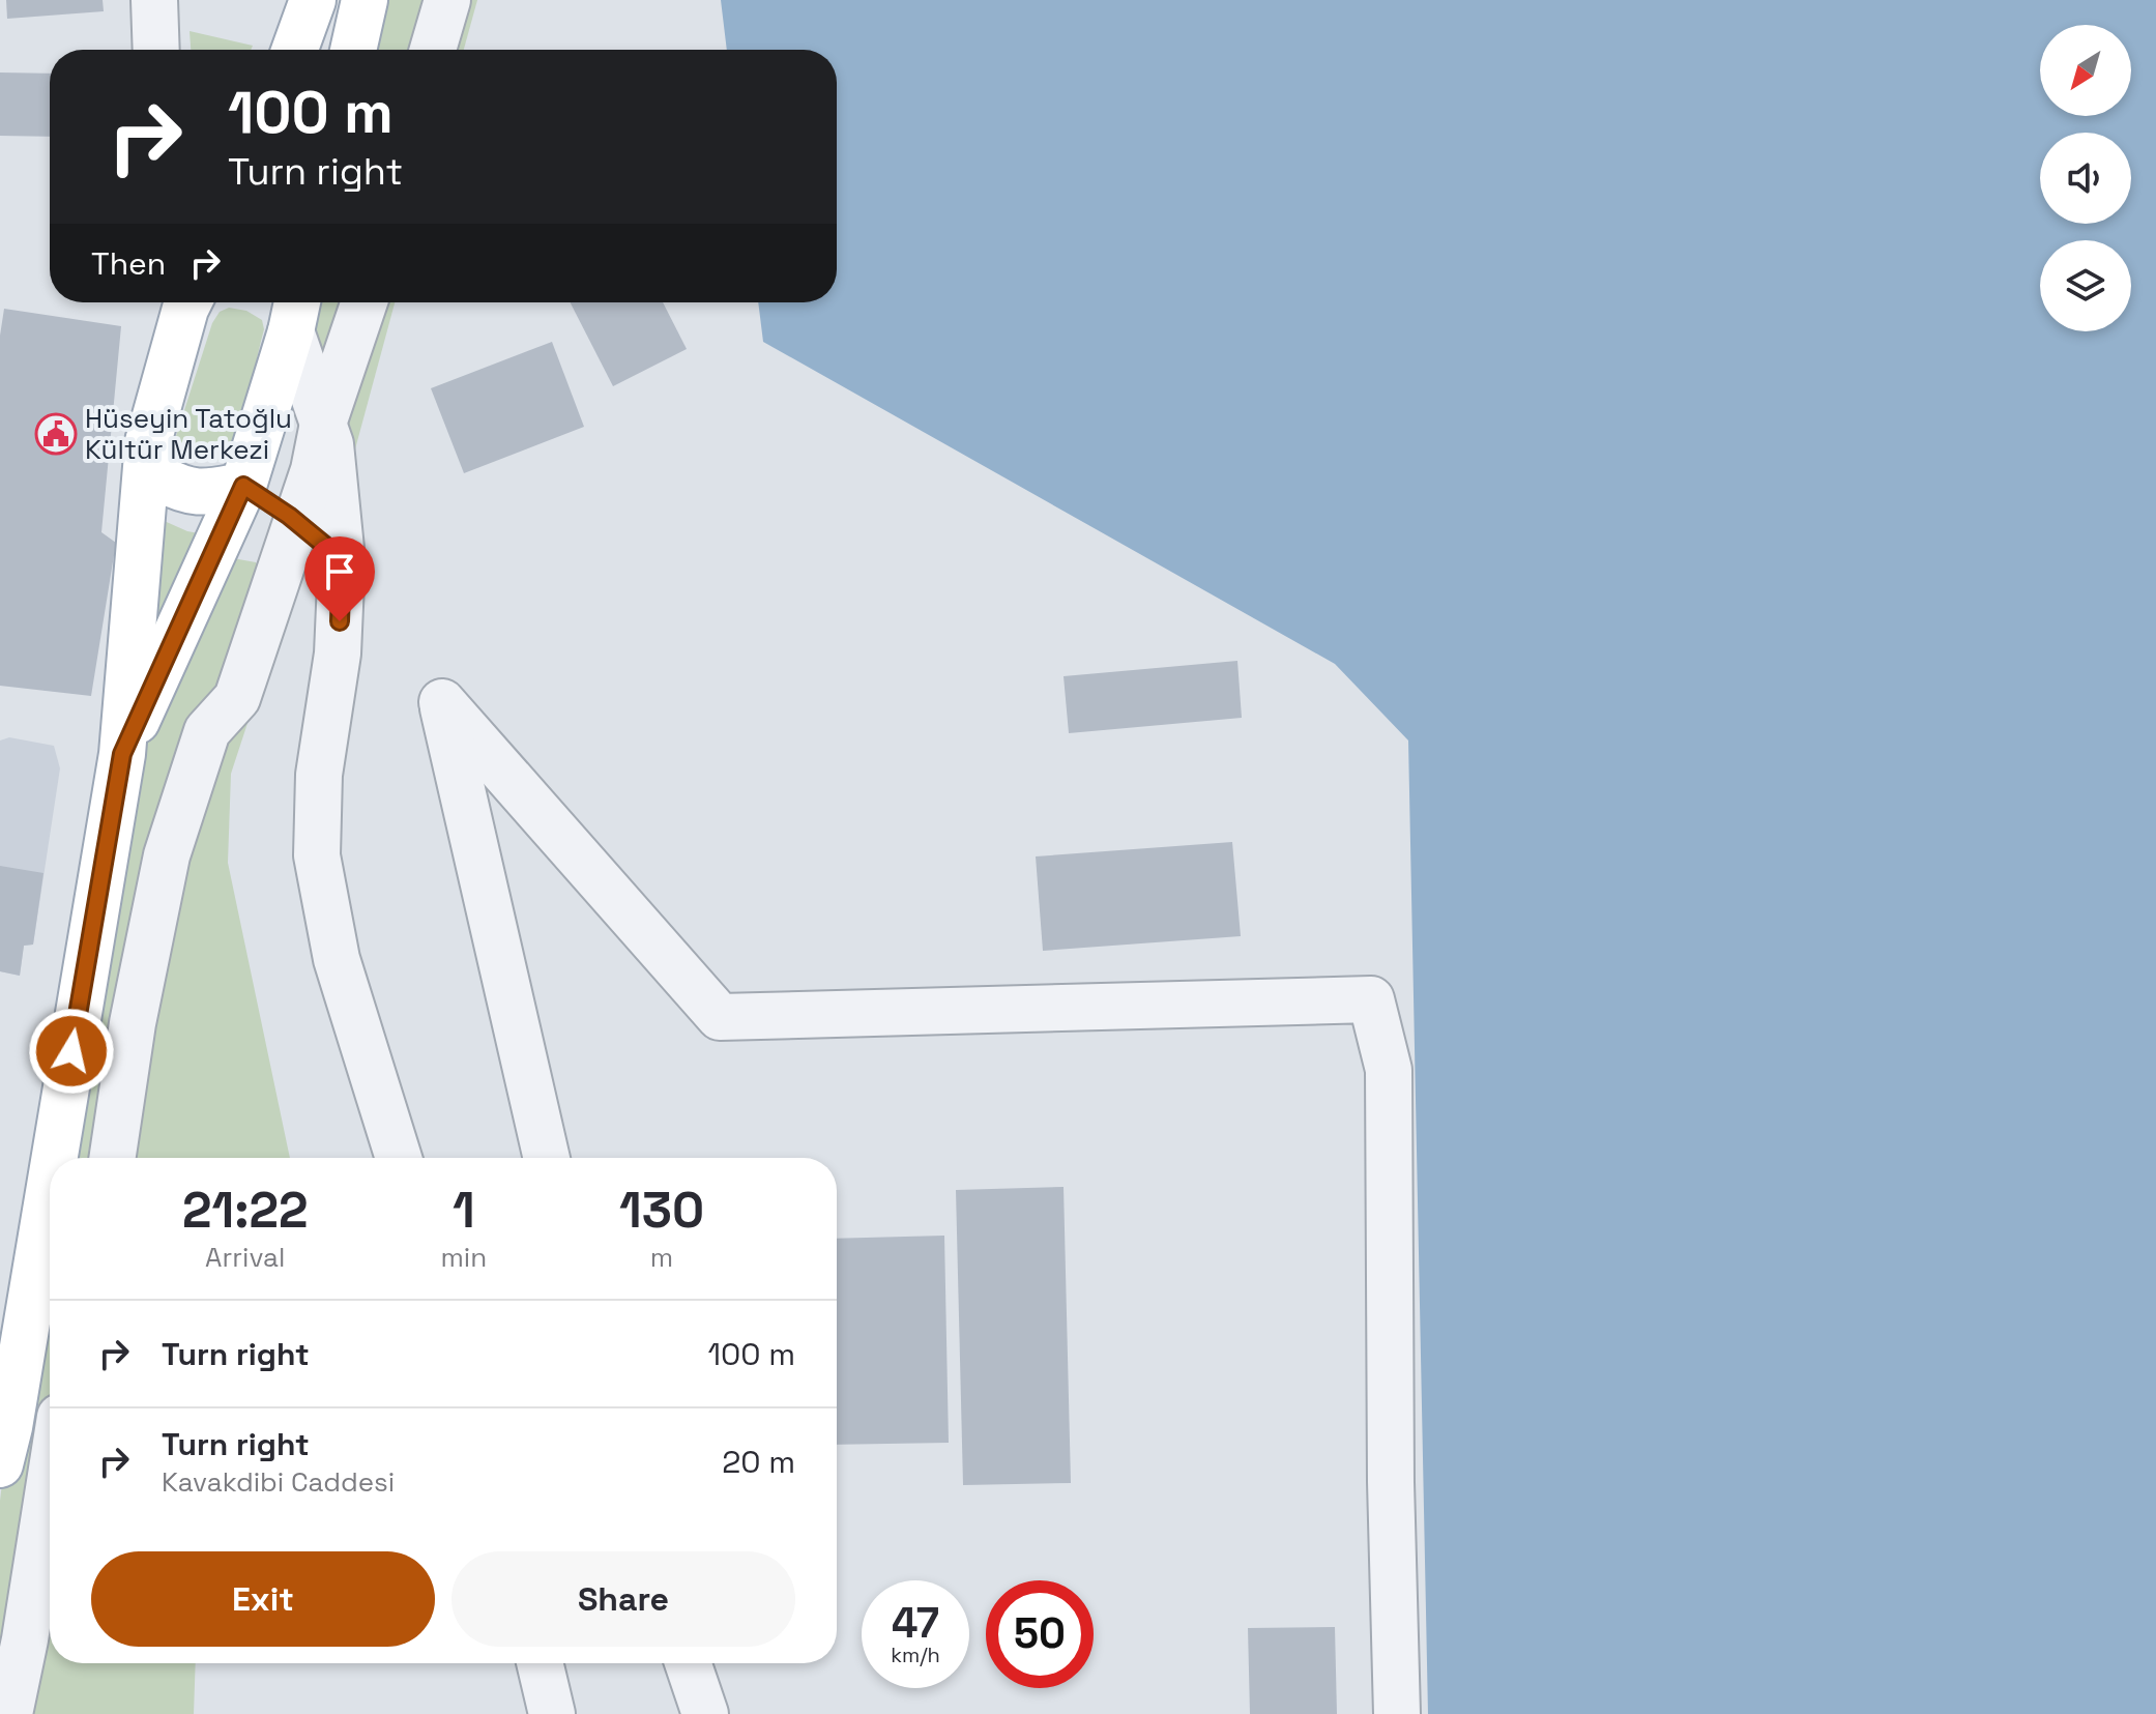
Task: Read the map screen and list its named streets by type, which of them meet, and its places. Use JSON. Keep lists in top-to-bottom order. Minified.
{"places":{"public building":["Hüseyin Tatoğlu Kültür Merkezi"]},"north":"bottom left","page":{"turn":["100 m","Turn right"],"then":"Then","eta":["21:22","Arrival","1","min","130","m"],"list":[{"name":"Turn right","value":"100 m"},{"name":"Turn right","note":"Kavakdibi Caddesi","value":"20 m"}],"buttons":["Exit","Share"],"speed":"47 km/h","limit":"50"}}
